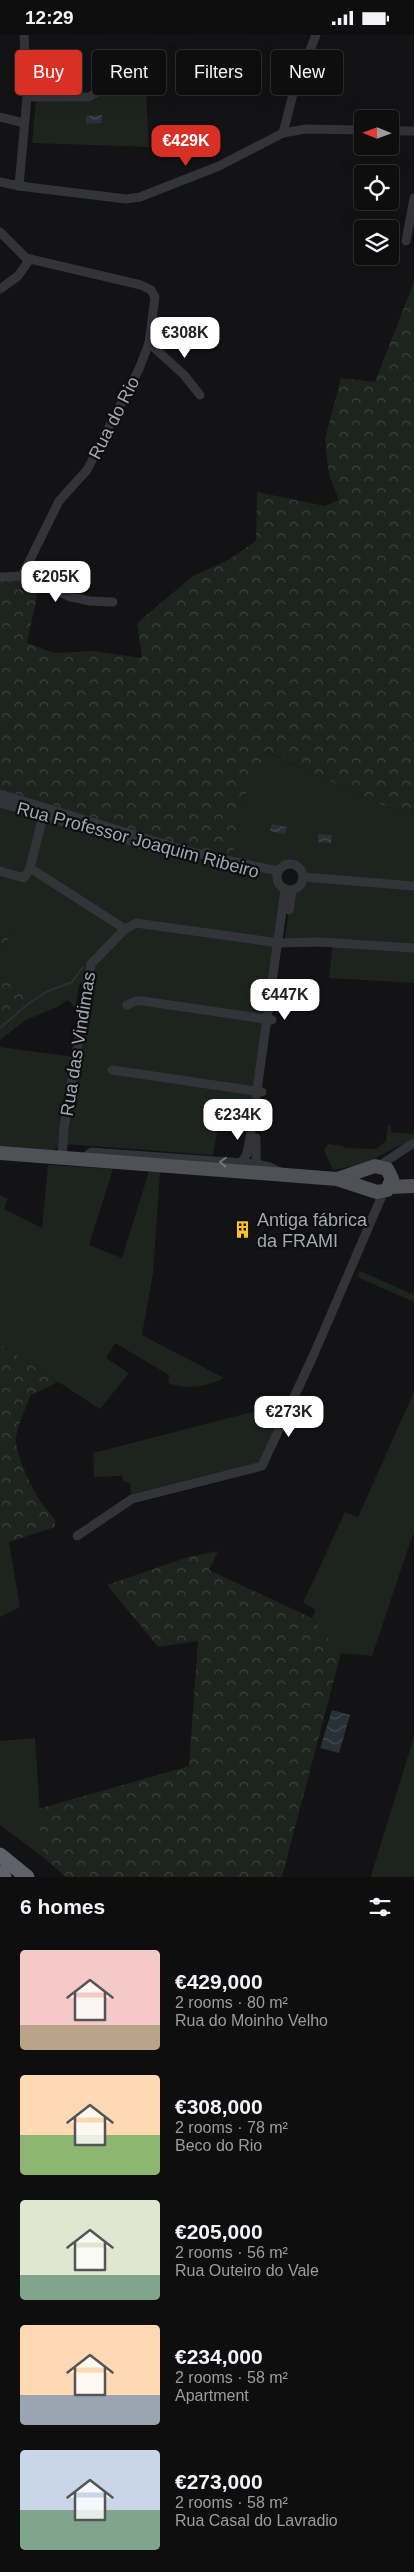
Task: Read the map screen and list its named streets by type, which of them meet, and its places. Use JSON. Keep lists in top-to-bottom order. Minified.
{"streets":{"street":["Rua do Rio","Rua Professor Joaquim Ribeiro","Rua das Vindimas"]},"places":{"building":["Antiga fábrica da FRAMI"]},"north":"left","page":{"status":"12:29","chip":["Buy","Rent","Filters","New"],"price":["€429K","€308K","€205K","€447K","€234K","€273K"],"heading":"6 homes","list":[{"name":"€429,000","note":"2 rooms · 80 m² · Rua do Moinho Velho"},{"name":"€308,000","note":"2 rooms · 78 m² · Beco do Rio"},{"name":"€205,000","note":"2 rooms · 56 m² · Rua Outeiro do Vale"},{"name":"€234,000","note":"2 rooms · 58 m² · Apartment"},{"name":"€273,000","note":"2 rooms · 58 m² · Rua Casal do Lavradio"}]}}
